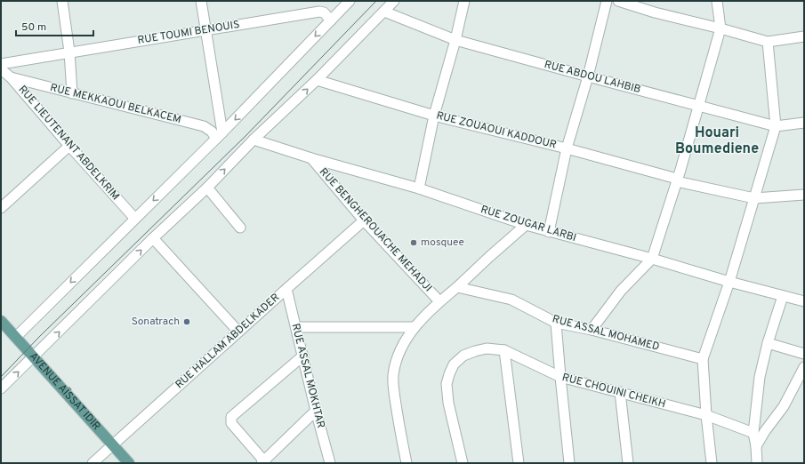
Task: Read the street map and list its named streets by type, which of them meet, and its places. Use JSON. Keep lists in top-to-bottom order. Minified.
{"streets":{"main road":["AVENUE AÏSSAT IDIR"],"street":["RUE TOUMI BENOUIS","RUE ABDOU LAHBIB","RUE MEKKAOUI BELKACEM","RUE ZOUAOUI KADDOUR","RUE LIEUTENANT ABDELKRIM","RUE ZOUGAR LARBI","RUE BENGHEROUACHE MEHADJI","RUE ASSAL MOHAMED","RUE HALLAM ABDELKADER","RUE ASSAL MOKHTAR","RUE CHOUINI CHEIKH"]},"crossings":[["RUE MEKKAOUI BELKACEM","RUE LIEUTENANT ABDELKRIM"],["RUE ZOUGAR LARBI","RUE BENGHEROUACHE MEHADJI"],["RUE BENGHEROUACHE MEHADJI","RUE HALLAM ABDELKADER"],["RUE HALLAM ABDELKADER","RUE ASSAL MOKHTAR"],["RUE HALLAM ABDELKADER","AVENUE AÏSSAT IDIR"]],"districts":["Houari Boumediene"],"places":["mosquee","Sonatrach"],"scale_bar":"50 m"}
